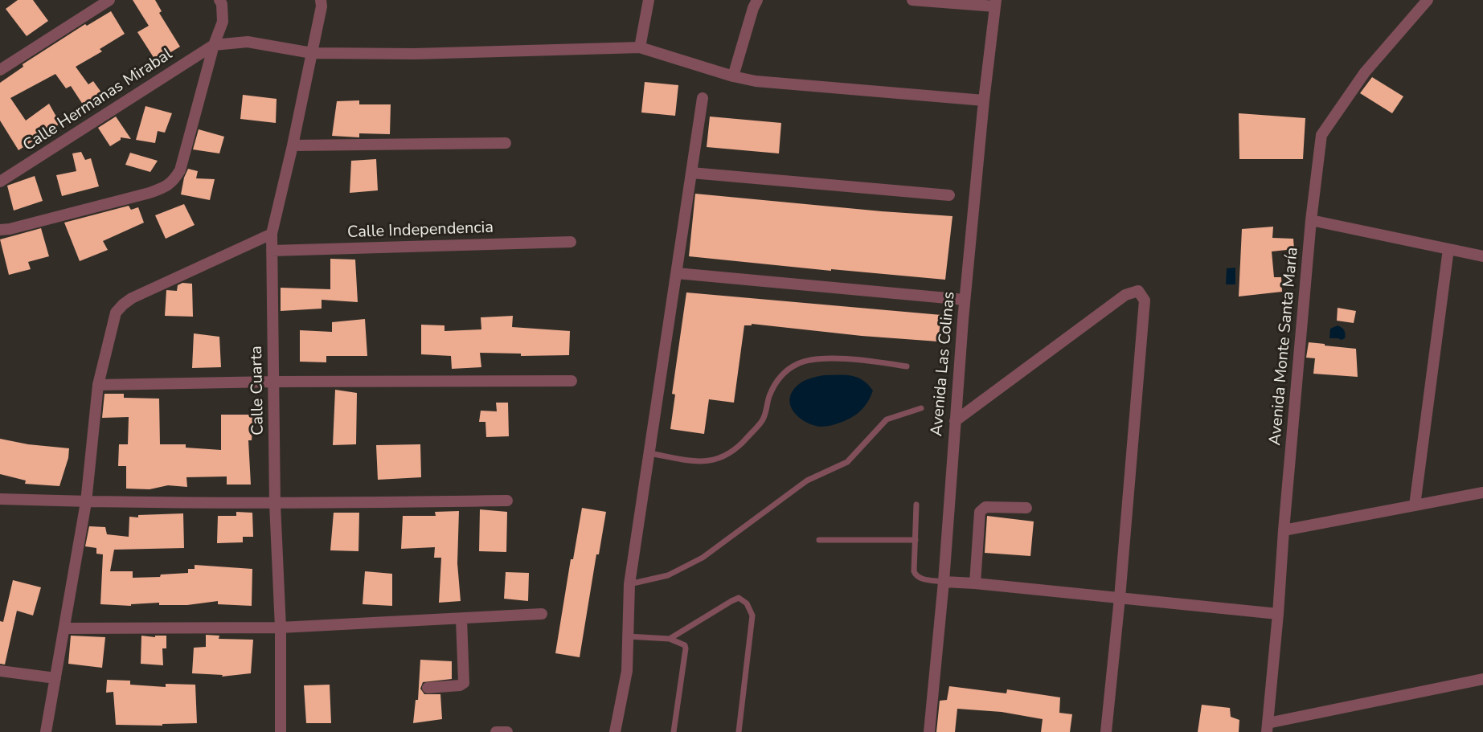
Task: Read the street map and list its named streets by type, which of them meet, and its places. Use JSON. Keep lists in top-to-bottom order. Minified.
{"streets":{"street":["Calle Hermanas Mirabal","Calle Independencia","Avenida Monte Santa María","Avenida Las Colinas","Calle Cuarta"]},"crossings":[["Calle Independencia","Calle Cuarta"]]}
